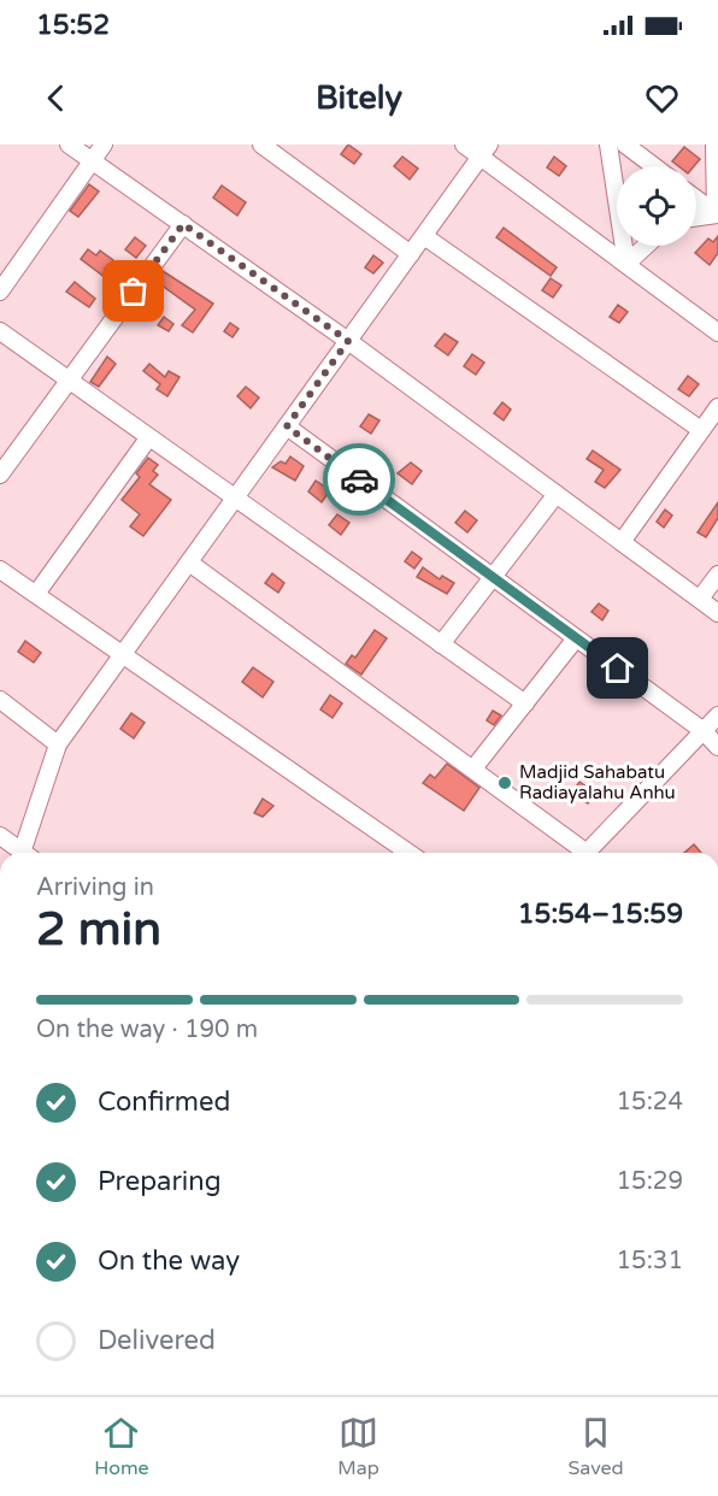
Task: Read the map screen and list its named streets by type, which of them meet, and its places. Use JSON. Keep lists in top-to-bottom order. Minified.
{"places":["Madjid Sahabatu Radiayalahu Anhu"],"page":{"status":"15:52","header":"Bitely","heading":["2 min","Arriving in","15:54–15:59"],"bar":"On the way · 190 m","list":[["Confirmed","15:24"],["Preparing","15:29"],["On the way","15:31"],"Delivered"],"tabs":["Home","Map","Saved"]}}
